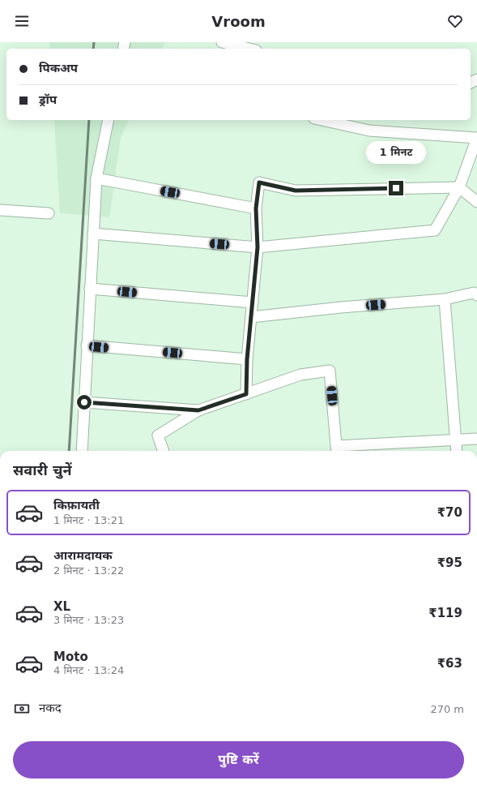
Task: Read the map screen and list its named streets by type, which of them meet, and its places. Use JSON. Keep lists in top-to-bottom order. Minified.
{"page":{"header":"Vroom","banner":["पिकअप","ड्रॉप"],"bubble":"1 मिनट","heading":"सवारी चुनें","list":[{"name":"किफ़ायती","note":"1 मिनट · 13:21","value":"₹70"},{"name":"आरामदायक","note":"2 मिनट · 13:22","value":"₹95"},{"name":"XL","note":"3 मिनट · 13:23","value":"₹119"},{"name":"Moto","note":"4 मिनट · 13:24","value":"₹63"}],"pay":["नकद","270 m"],"buttons":"पुष्टि करें"}}
